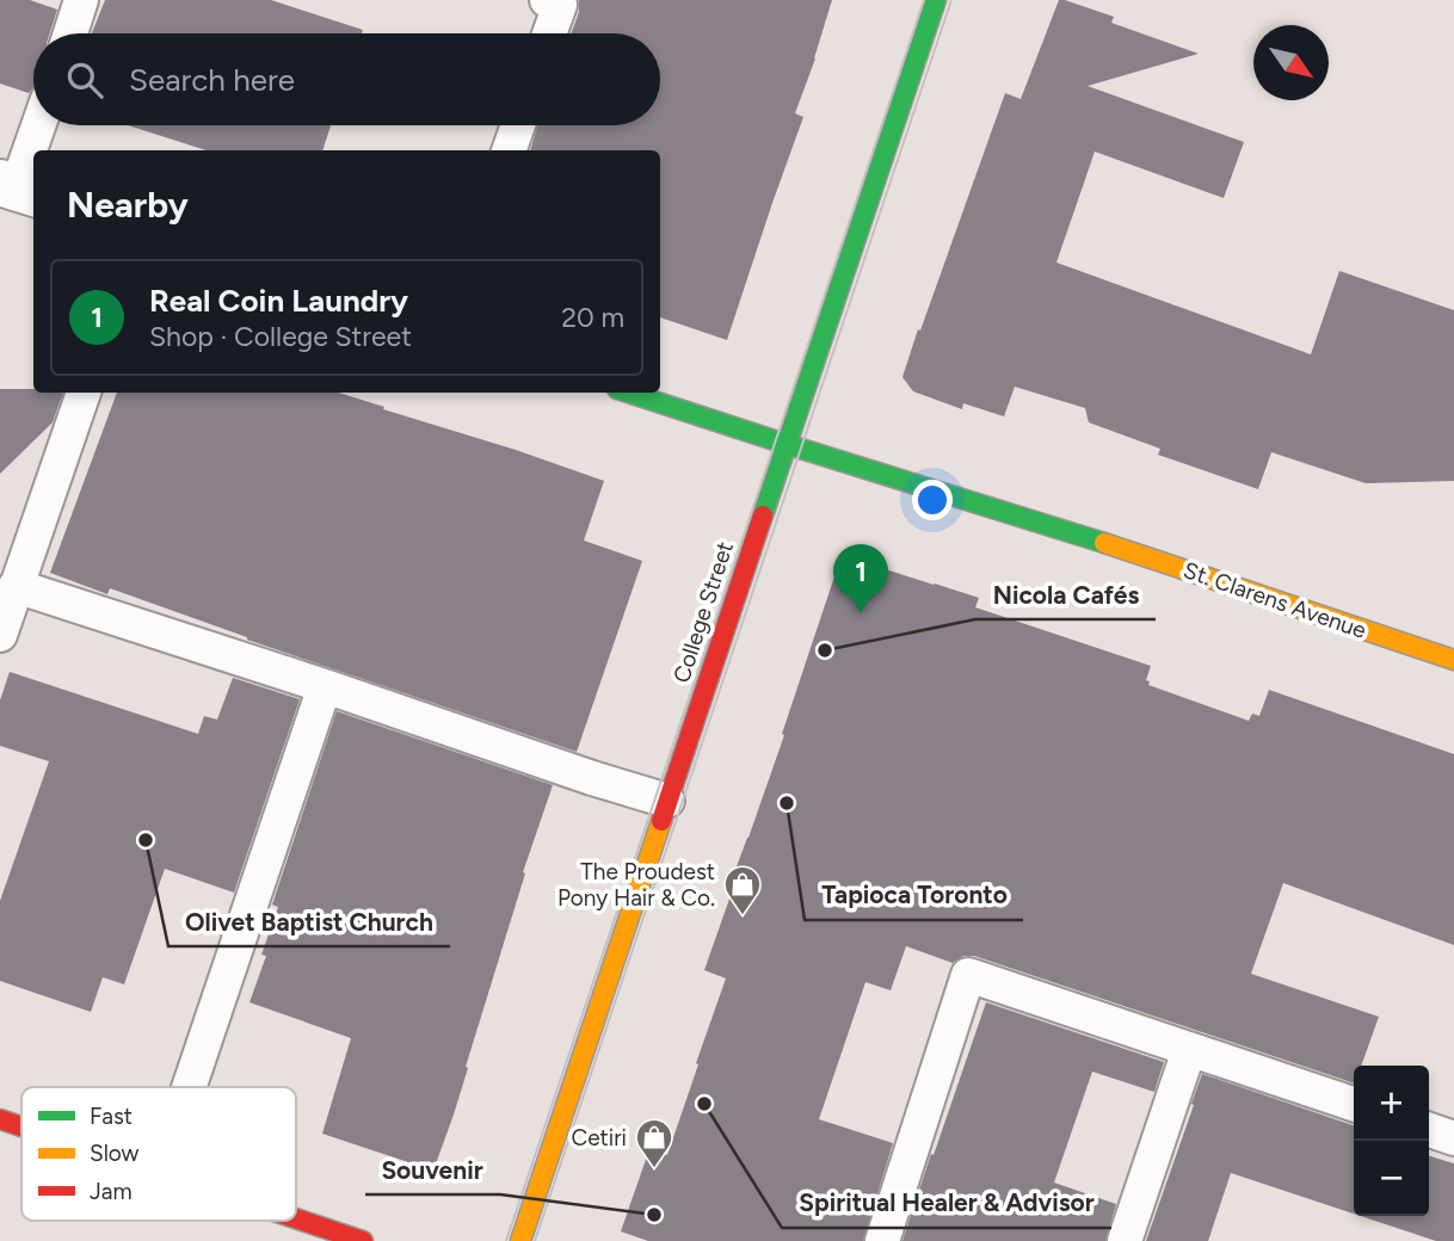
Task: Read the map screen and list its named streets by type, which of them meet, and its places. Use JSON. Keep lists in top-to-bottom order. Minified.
{"streets":{"main road":["St. Clarens Avenue","College Street"]},"crossings":[["St. Clarens Avenue","College Street"]],"places":{"other":["Nicola Cafés","Tapioca Toronto","Olivet Baptist Church","Spiritual Healer & Advisor","Souvenir"],"shop":["The Proudest Pony Hair & Co.","Cetiri"]},"legend":["Fast","Slow","Jam"],"north":"bottom right","page":{"search":"Search here","heading":"Nearby","list":[{"mark":"1","name":"Real Coin Laundry","note":"Shop · College Street","value":"20 m"}],"pins":"1","map_buttons":["+","−"]}}
